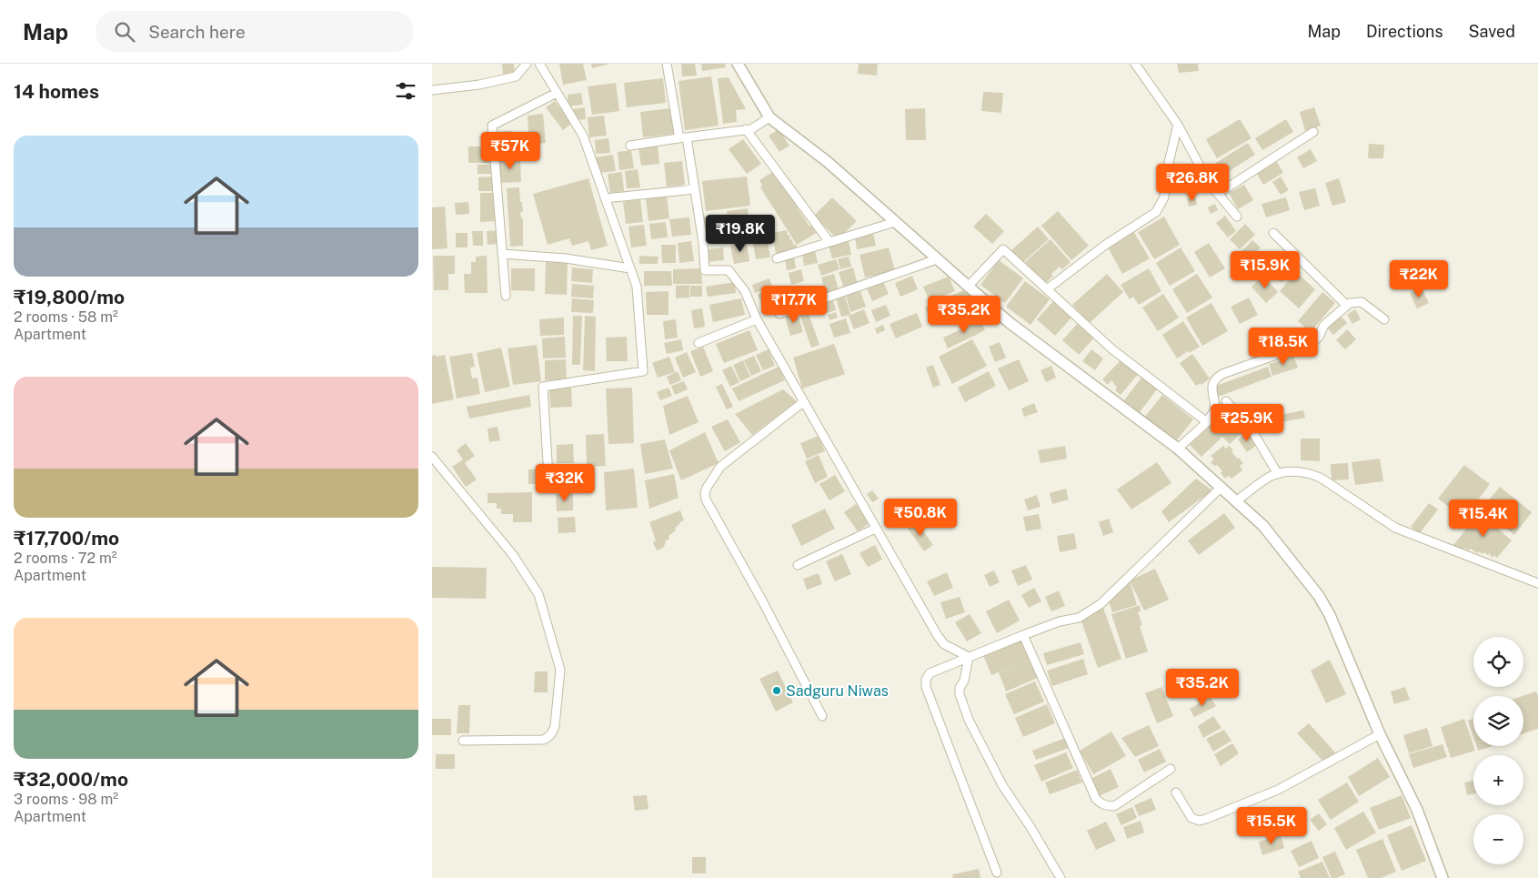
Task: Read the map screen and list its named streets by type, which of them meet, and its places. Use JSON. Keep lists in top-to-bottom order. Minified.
{"places":["Sadguru Niwas"],"page":{"header":"Map","search":"Search here","nav":["Map","Directions","Saved"],"heading":"14 homes","list":[{"name":"₹19,800/mo","note":"2 rooms · 58 m² · Apartment"},{"name":"₹17,700/mo","note":"2 rooms · 72 m² · Apartment"},{"name":"₹32,000/mo","note":"3 rooms · 98 m² · Apartment"}],"price":["₹57K","₹26.8K","₹19.8K","₹15.9K","₹22K","₹17.7K","₹35.2K","₹18.5K","₹25.9K","₹32K","₹50.8K","₹15.4K","₹35.2K","₹15.5K"],"map_buttons":["+","−"]}}
